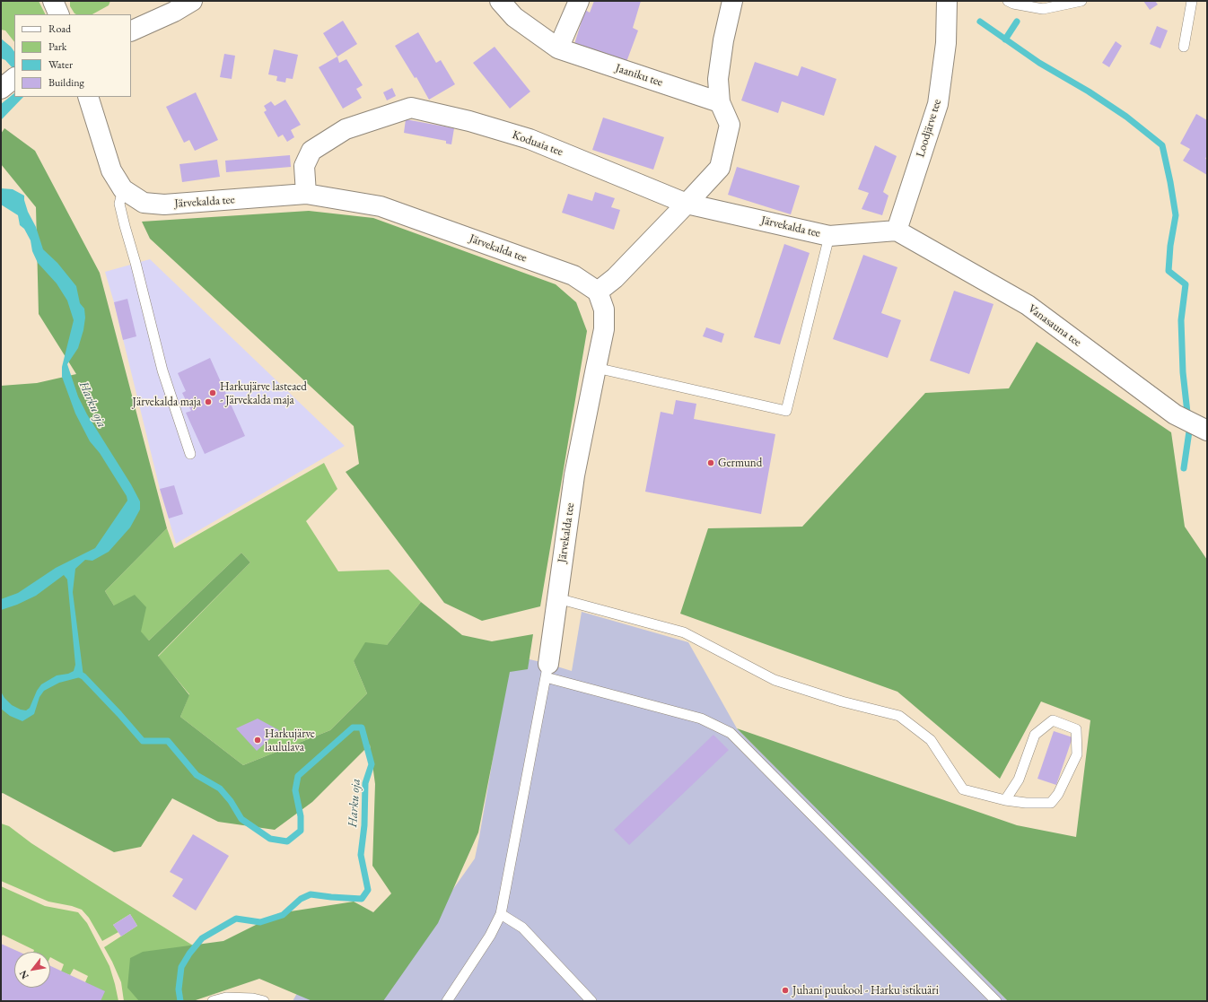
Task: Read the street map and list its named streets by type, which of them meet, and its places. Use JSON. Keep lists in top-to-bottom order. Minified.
{"streets":{"street":["Jaaniku tee","Loodjärve tee","Koduaia tee","Järvekalda tee","Vanasauna tee"]},"crossings":[["Loodjärve tee","Järvekalda tee"],["Loodjärve tee","Vanasauna tee"],["Koduaia tee","Järvekalda tee"],["Järvekalda tee","Vanasauna tee"]],"water":["Harku oja"],"places":["Harkujärve lasteaed - Järvekalda maja","Järvekalda maja","Germund","Harkujärve laululava","Juhani puukool - Harku istikuäri"],"legend":["Road","Park","Water","Building"],"north":"bottom left"}
